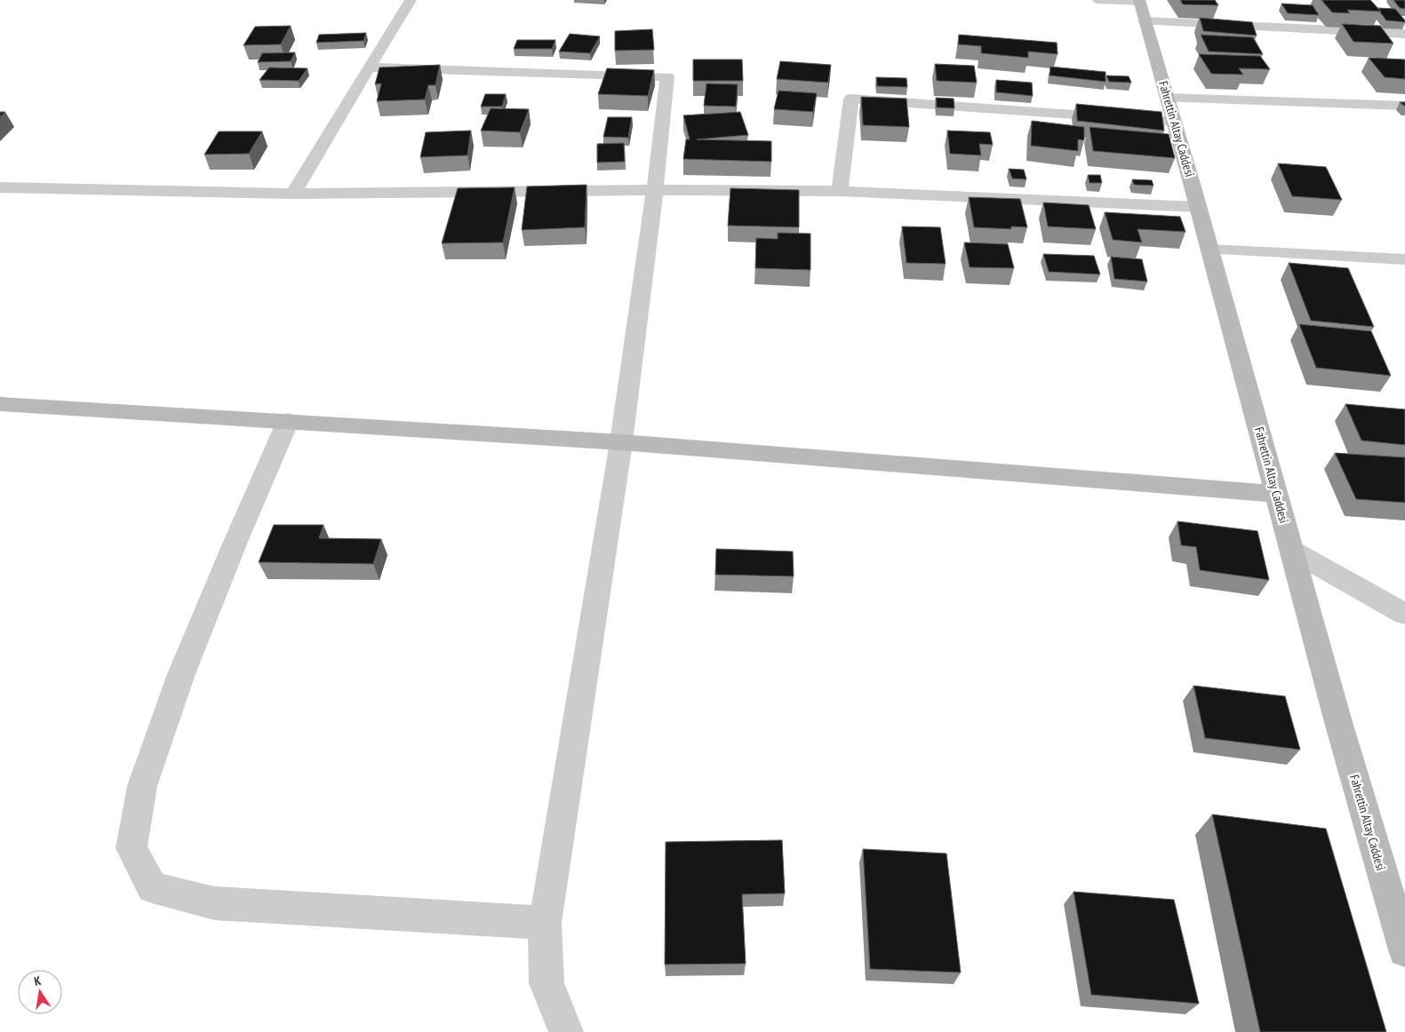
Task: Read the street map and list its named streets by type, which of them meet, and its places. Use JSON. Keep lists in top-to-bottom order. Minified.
{"streets":{"street":["Fahrettin Altay Caddesi"]},"north":"top"}
